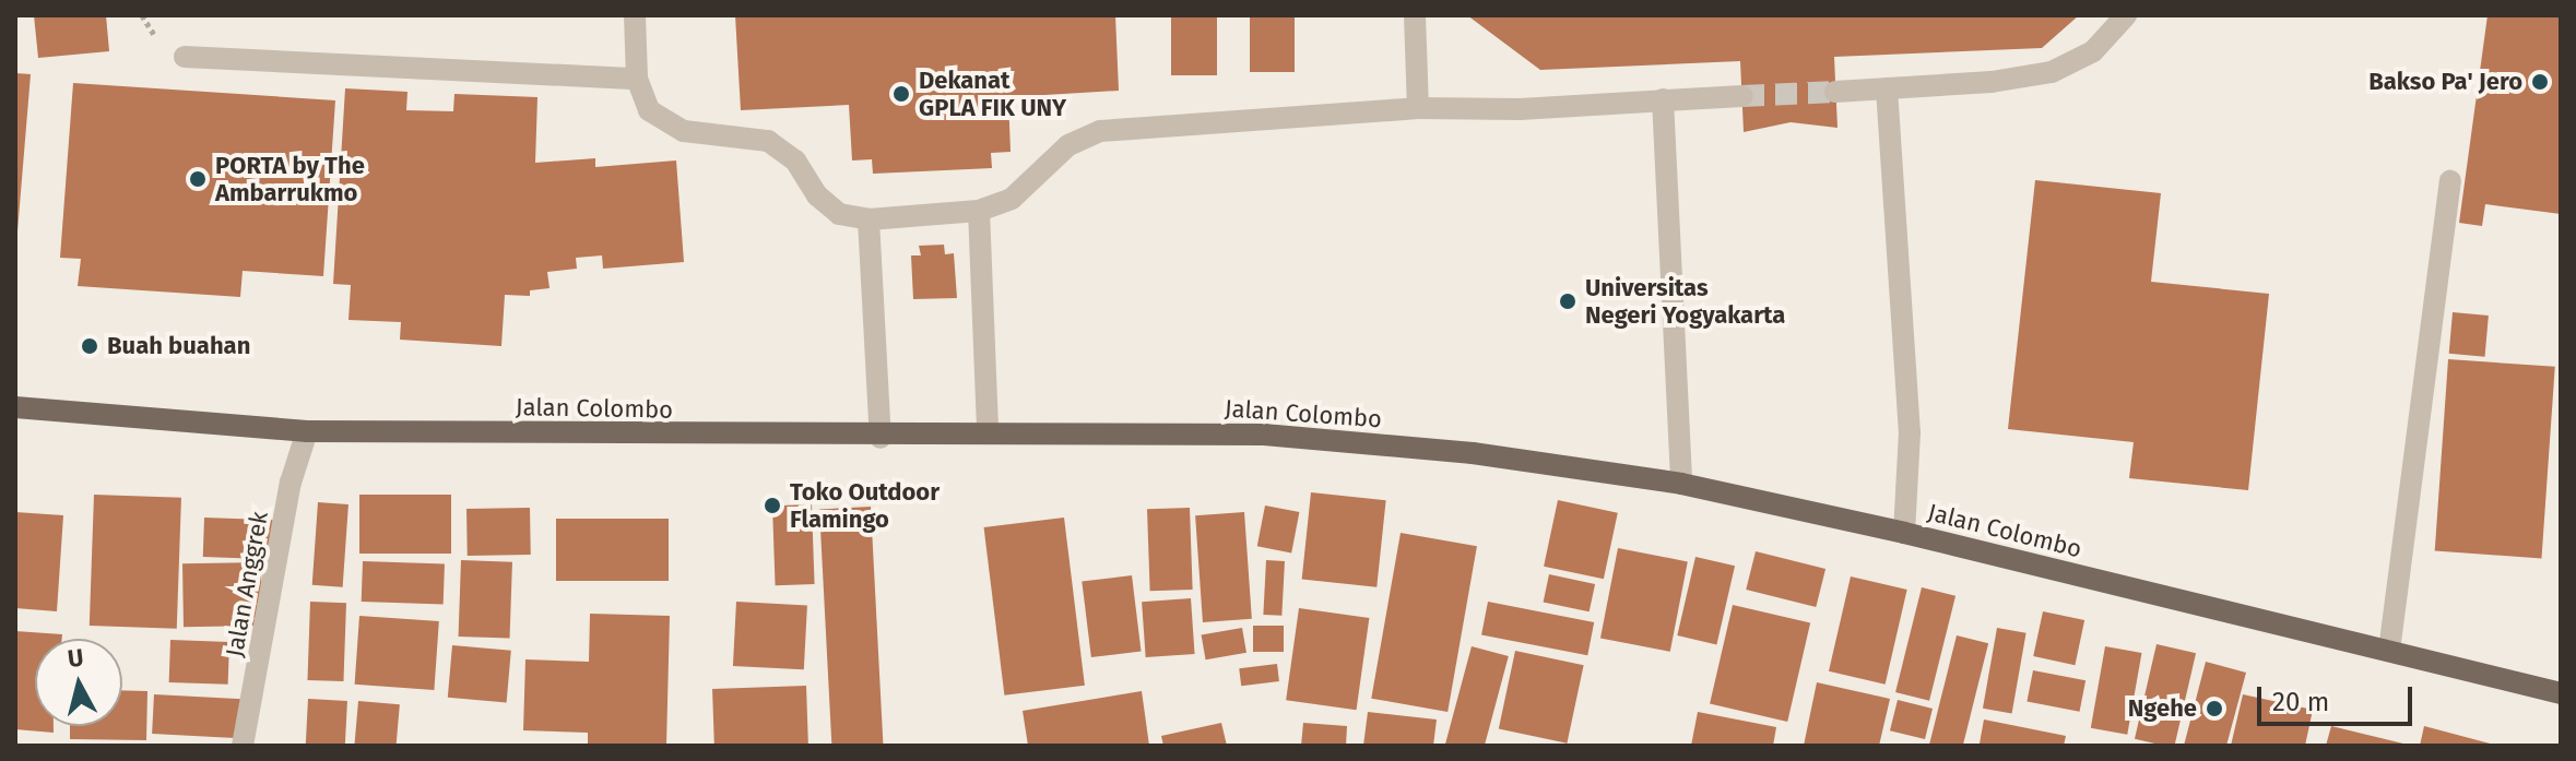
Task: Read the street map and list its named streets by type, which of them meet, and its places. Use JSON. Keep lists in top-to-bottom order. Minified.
{"streets":{"main road":["Jalan Colombo"],"street":["Jalan Anggrek"]},"crossings":[["Jalan Colombo","Jalan Anggrek"]],"places":["Bakso Pa' Jero","Dekanat GPLA FIK UNY","PORTA by The Ambarrukmo","Universitas Negeri Yogyakarta","Buah buahan","Toko Outdoor Flamingo","Ngehe"],"scale_bar":"20 m","north":"top"}
